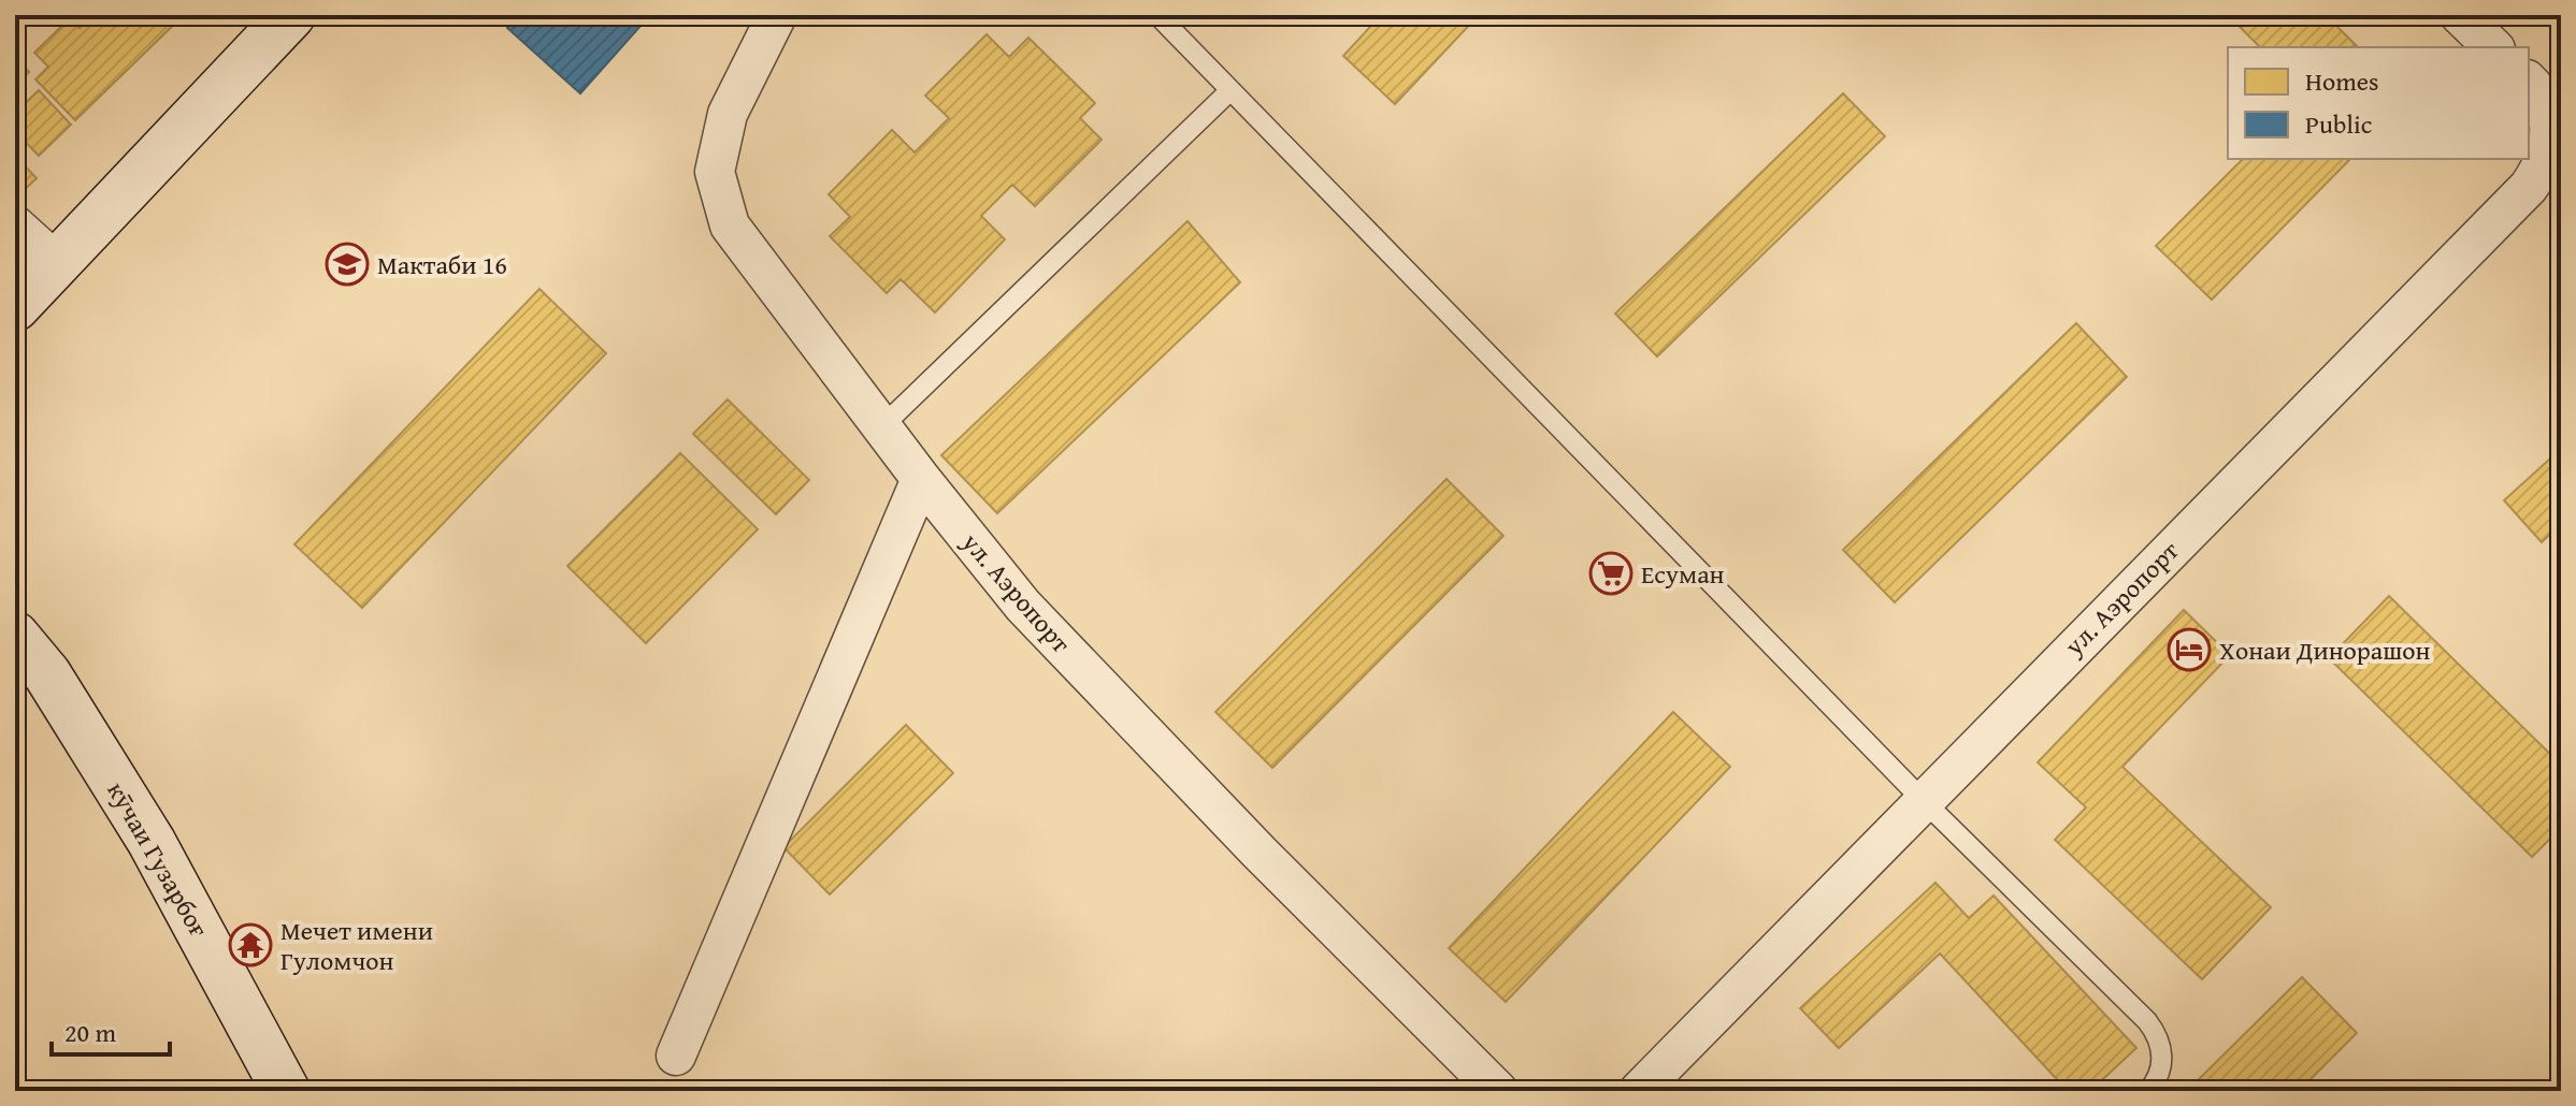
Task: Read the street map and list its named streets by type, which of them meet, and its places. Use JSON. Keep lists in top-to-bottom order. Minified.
{"streets":{"street":["ул. Аэропорт","кӯчаи Гузарбоғ"]},"places":{"school or university":["Мактаби 16"],"supermarket":["Есуман"],"hotel":["Хонаи Динорашон"],"temple":["Мечет имени Гуломчон"]},"legend":["Homes","Public"],"scale_bar":"20 m"}
